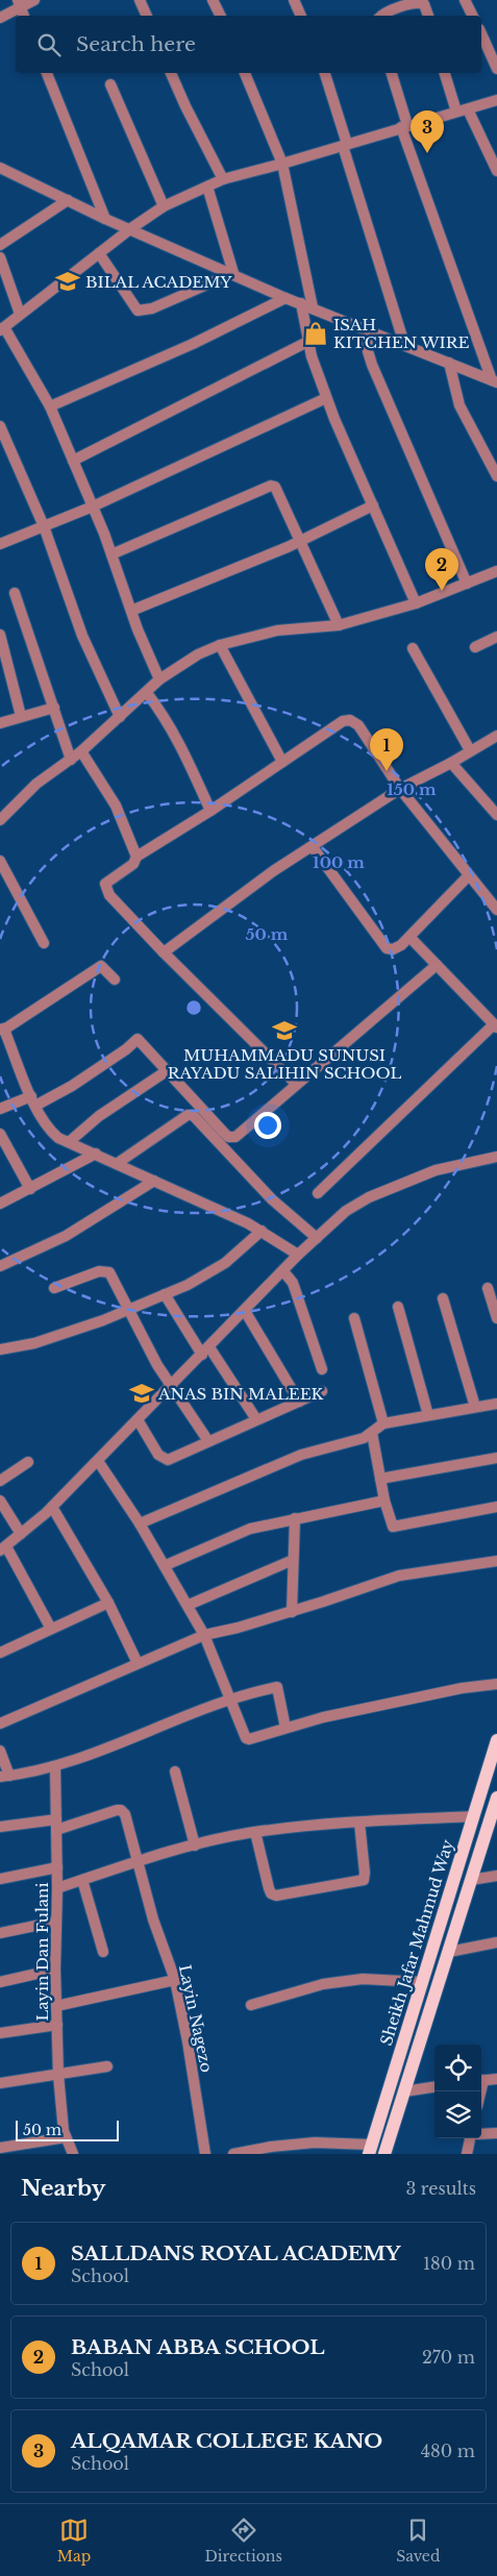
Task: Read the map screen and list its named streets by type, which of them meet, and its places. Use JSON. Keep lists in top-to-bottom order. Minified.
{"streets":{"main road":["Sheikh Jafar Mahmud Way"],"street":["Layin Dan Fulani","Layin Nagezo"]},"crossings":[["Layin Dan Fulani","Layin Nagezo"]],"places":{"school or university":["BILAL ACADEMY","MUHAMMADU SUNUSI RAYADU SALIHIN SCHOOL","ANAS BIN MALEEK"],"shop":["ISAH KITCHEN WIRE"]},"scale_bar":"50 m","page":{"search":"Search here","pins":["3","2","1"],"scale":"50 m","heading":["Nearby","3 results"],"list":[{"mark":"1","name":"SALLDANS ROYAL ACADEMY","note":"School","value":"180 m"},{"mark":"2","name":"BABAN ABBA SCHOOL","note":"School","value":"270 m"},{"mark":"3","name":"ALQAMAR COLLEGE KANO","note":"School","value":"480 m"}],"nav":["Map","Directions","Saved"]},"rings":["150 m","100 m","50 m"]}
